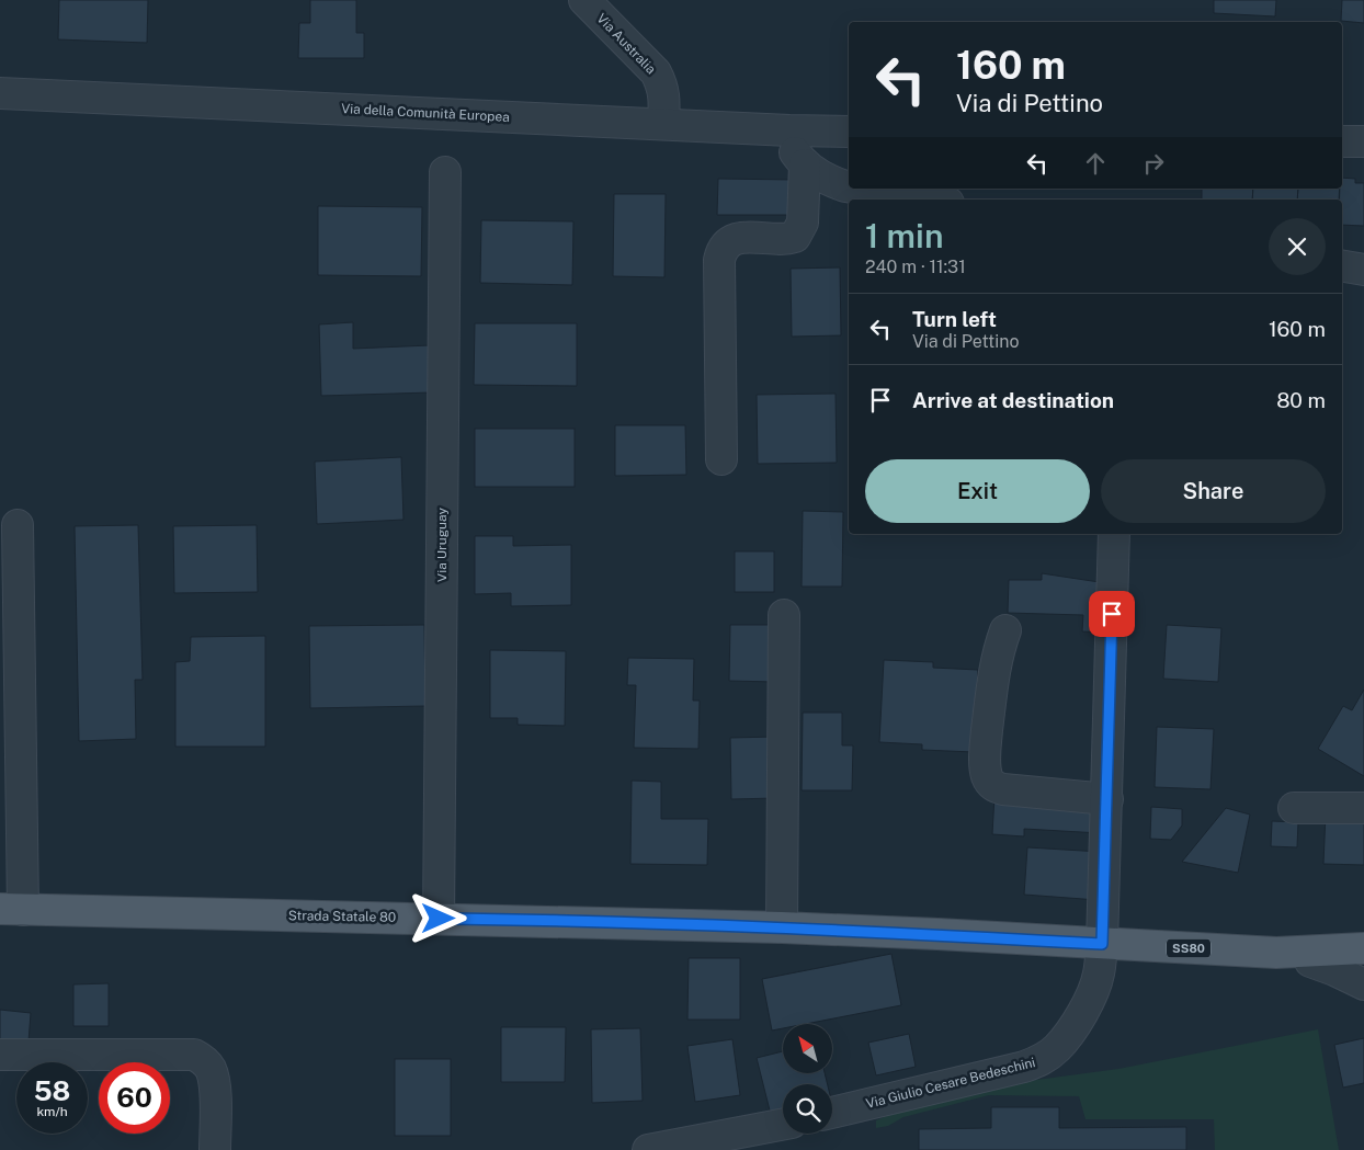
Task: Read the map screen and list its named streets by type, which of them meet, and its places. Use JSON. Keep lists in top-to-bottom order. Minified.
{"streets":{"main road":["Strada Statale 80","SS80"],"street":["Via Australia","Via della Comunità Europea","Via Uruguay","Via Giulio Cesare Bedeschini"]},"crossings":[["Via Australia","Via della Comunità Europea"],["Via Uruguay","Strada Statale 80"],["Strada Statale 80","Via Giulio Cesare Bedeschini"]],"north":"top left","page":{"turn":["160 m","Via di Pettino"],"heading":["1 min","240 m · 11:31"],"list":[{"name":"Turn left","note":"Via di Pettino","value":"160 m"},{"name":"Arrive at destination","value":"80 m"}],"buttons":["Exit","Share"],"speed":"58 km/h","limit":"60"}}
